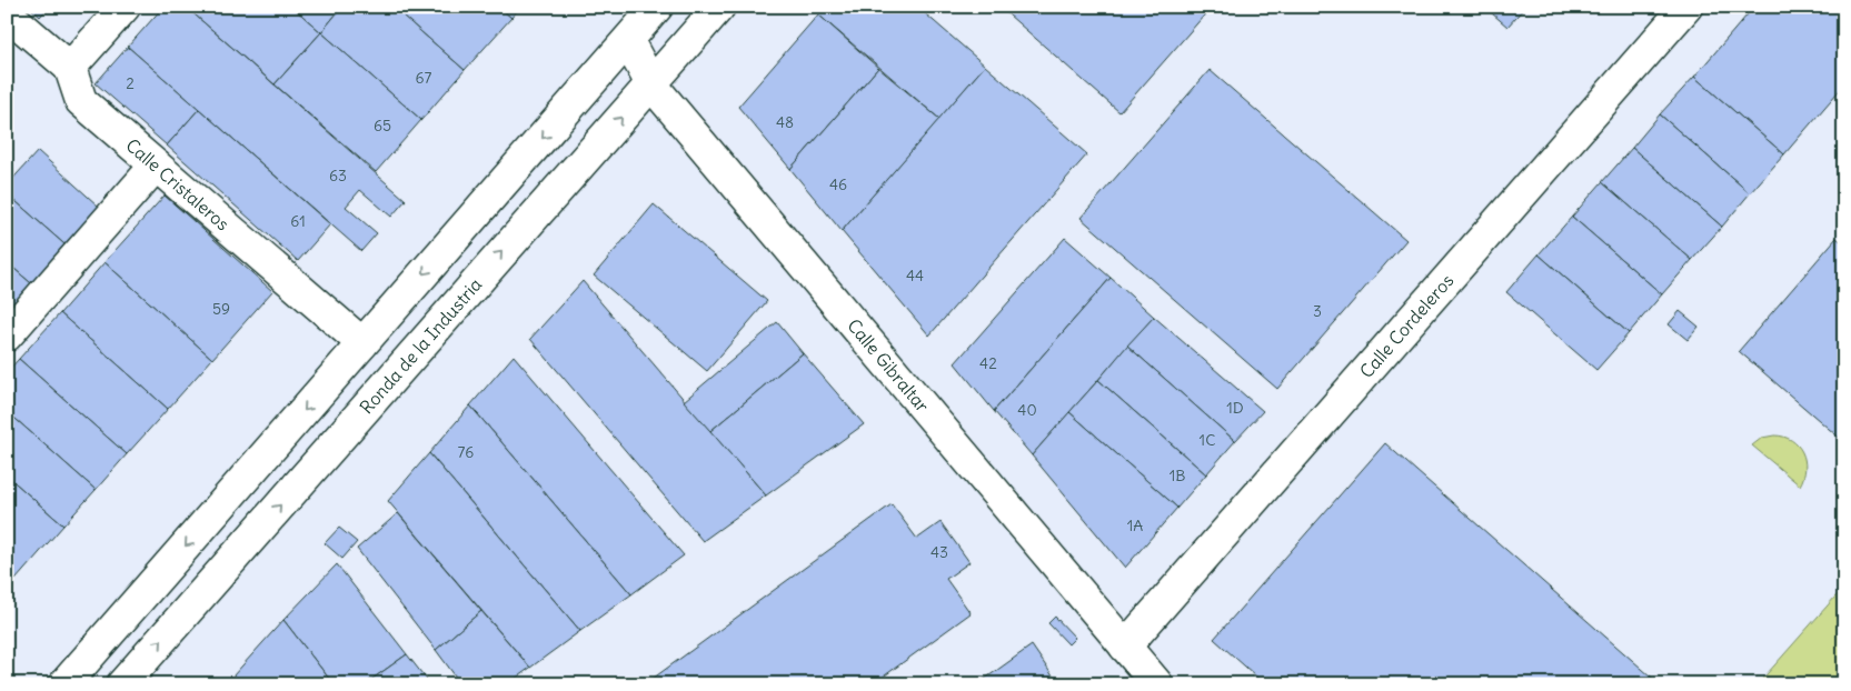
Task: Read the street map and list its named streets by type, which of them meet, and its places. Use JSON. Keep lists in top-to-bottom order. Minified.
{"streets":{"street":["Calle Cristaleros","Calle Cordeleros","Ronda de la Industria","Calle Gibraltar"]},"crossings":[["Calle Cordeleros","Calle Gibraltar"],["Ronda de la Industria","Calle Gibraltar"]],"house_numbers":["67","2","48","65","63","46","61","44","59","3","42","1D","40","1C","76","1B","1A","43"]}
